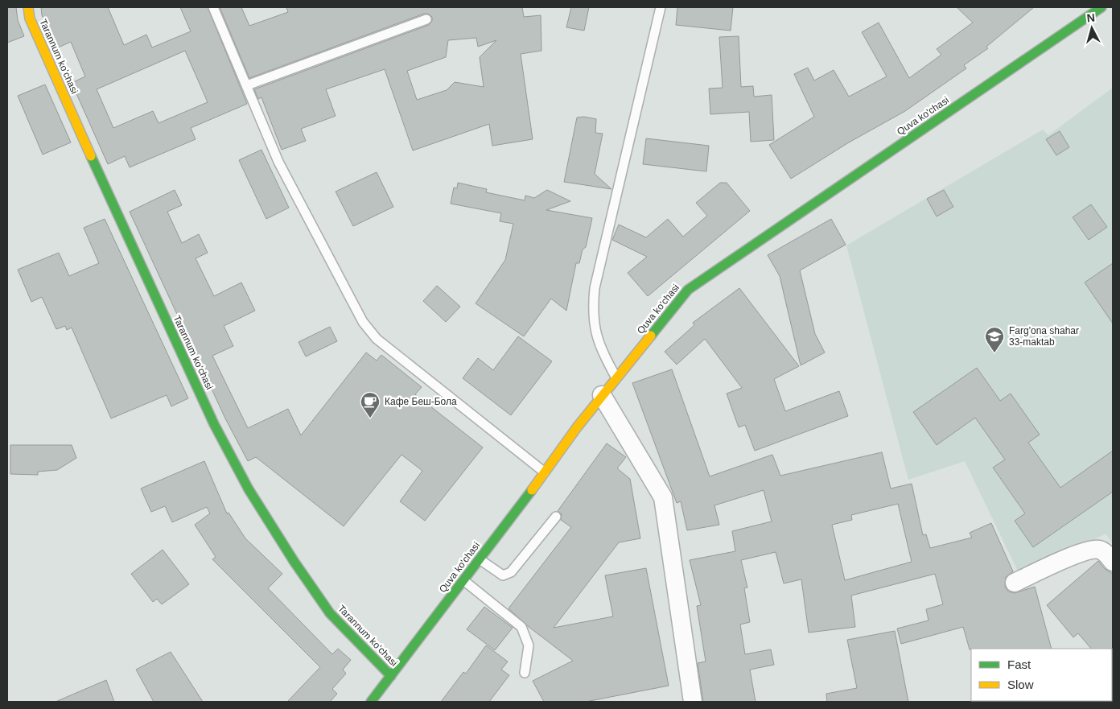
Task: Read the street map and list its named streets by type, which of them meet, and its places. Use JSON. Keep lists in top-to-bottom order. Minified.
{"streets":{"main road":["Tarannum koʻchasi","Quva ko'chasi"]},"crossings":[["Tarannum koʻchasi","Quva ko'chasi"]],"places":{"school or university":["Farg'ona shahar 33-maktab"],"cafe":["Кафе Беш-Бола"]},"legend":["Fast","Slow"],"north":"top"}
